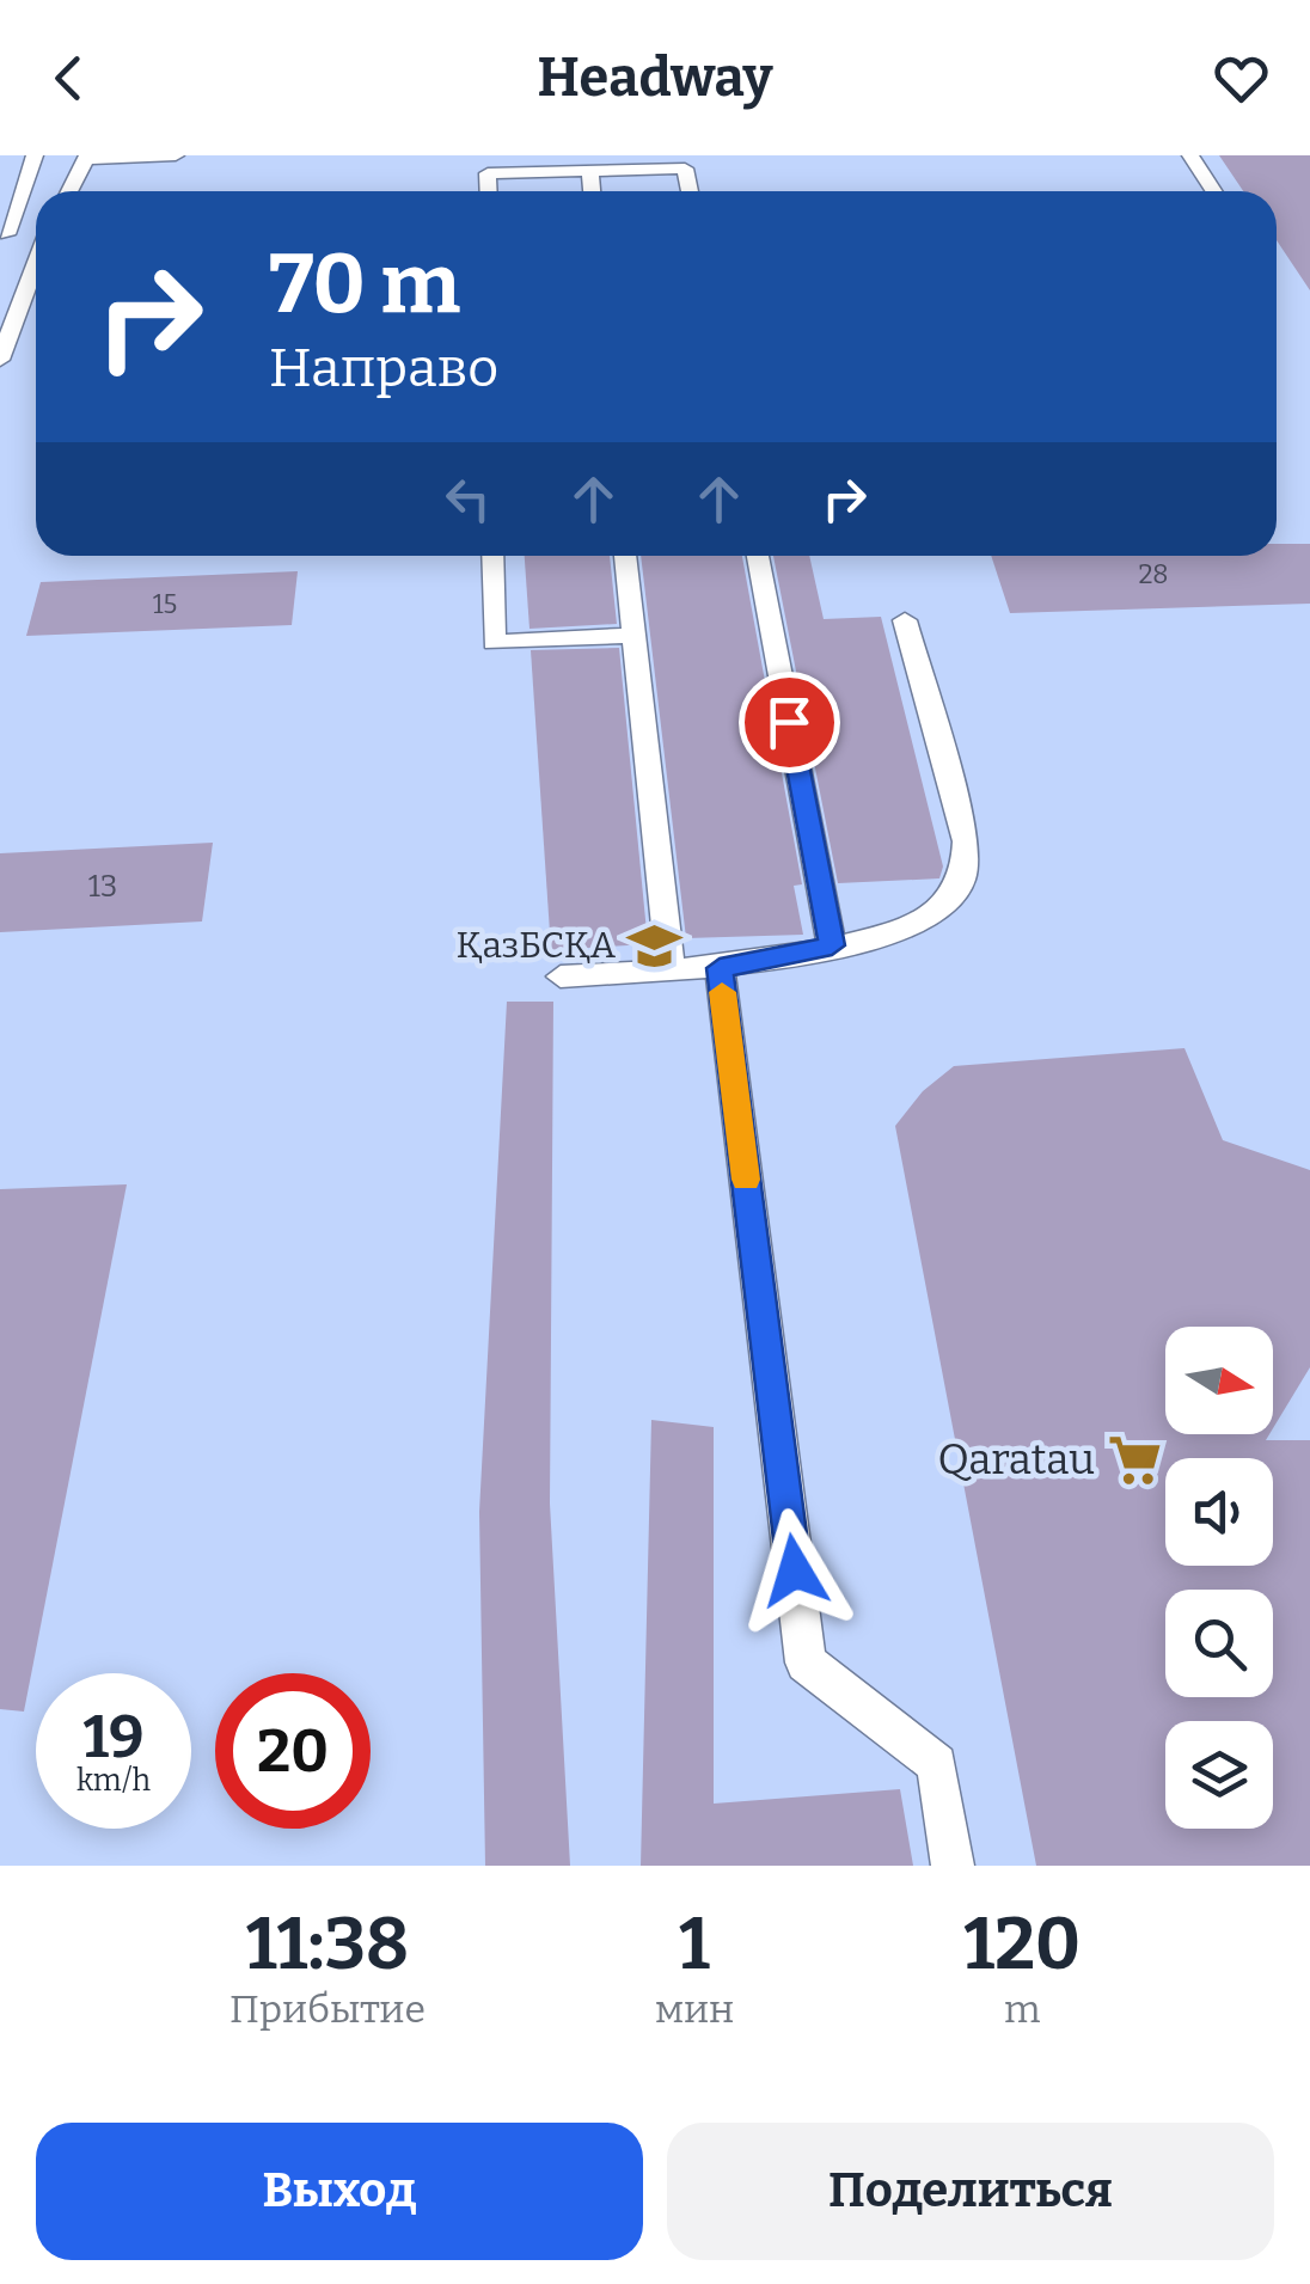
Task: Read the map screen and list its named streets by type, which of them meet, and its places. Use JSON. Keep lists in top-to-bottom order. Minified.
{"places":{"school or university":["ҚазБСҚА"],"supermarket":["Qaratau"]},"house_numbers":["28","15","13"],"north":"right","page":{"header":"Headway","turn":["70 m","Направо"],"speed":"19 km/h","limit":"20","eta":["11:38","Прибытие","1","мин","120","m"],"buttons":["Выход","Поделиться"]}}
